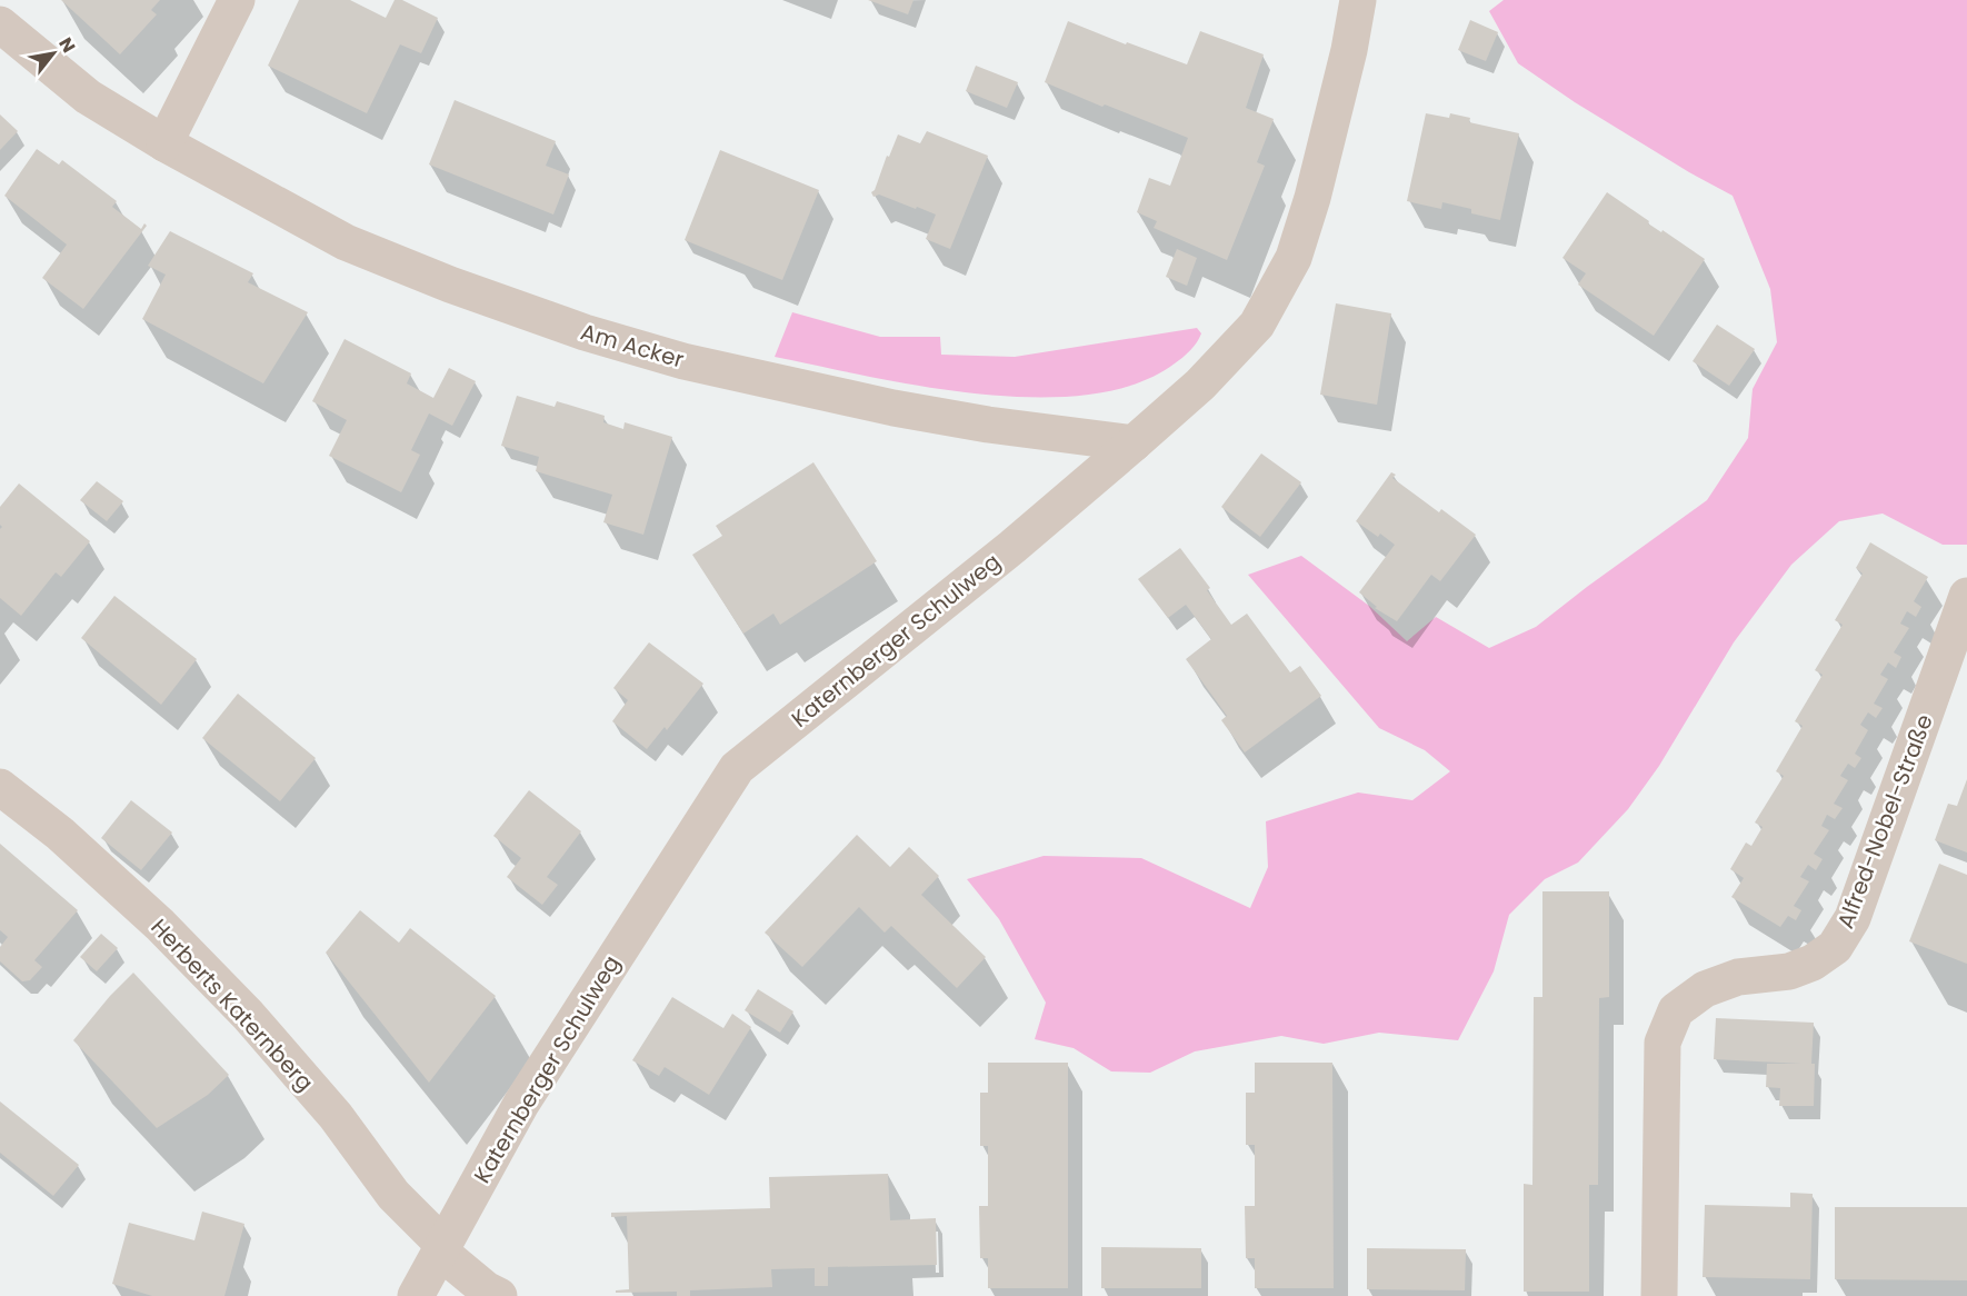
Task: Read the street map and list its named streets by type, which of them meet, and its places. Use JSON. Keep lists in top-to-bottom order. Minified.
{"streets":{"street":["Am Acker","Katernberger Schulweg","Alfred-Nobel-Straße","Herberts Katernberg"]},"crossings":[["Am Acker","Katernberger Schulweg"],["Katernberger Schulweg","Herberts Katernberg"]],"north":"top right"}
